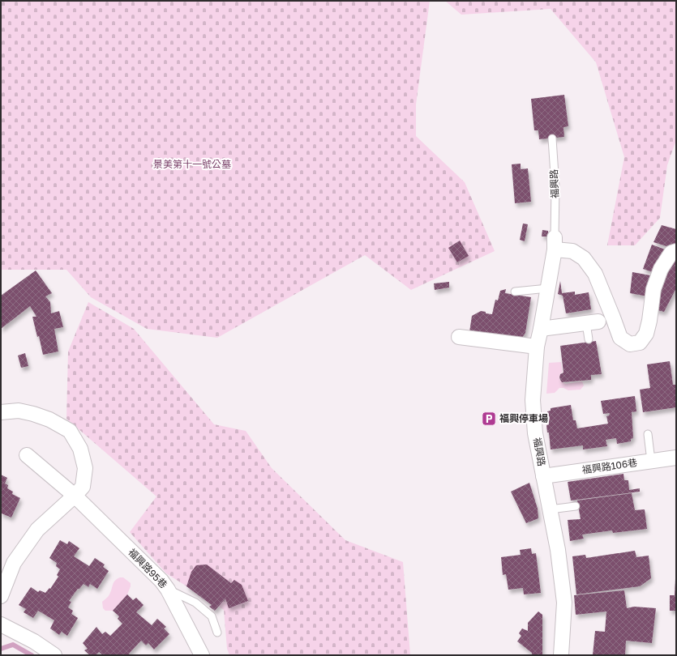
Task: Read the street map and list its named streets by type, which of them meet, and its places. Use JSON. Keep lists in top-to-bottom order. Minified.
{"streets":{"street":["福興路","福興路106巷","福興路95巷"]},"crossings":[["福興路","福興路106巷"]],"parks":["景美第十一號公墓"],"places":{"parking":["福興停車場"]}}
